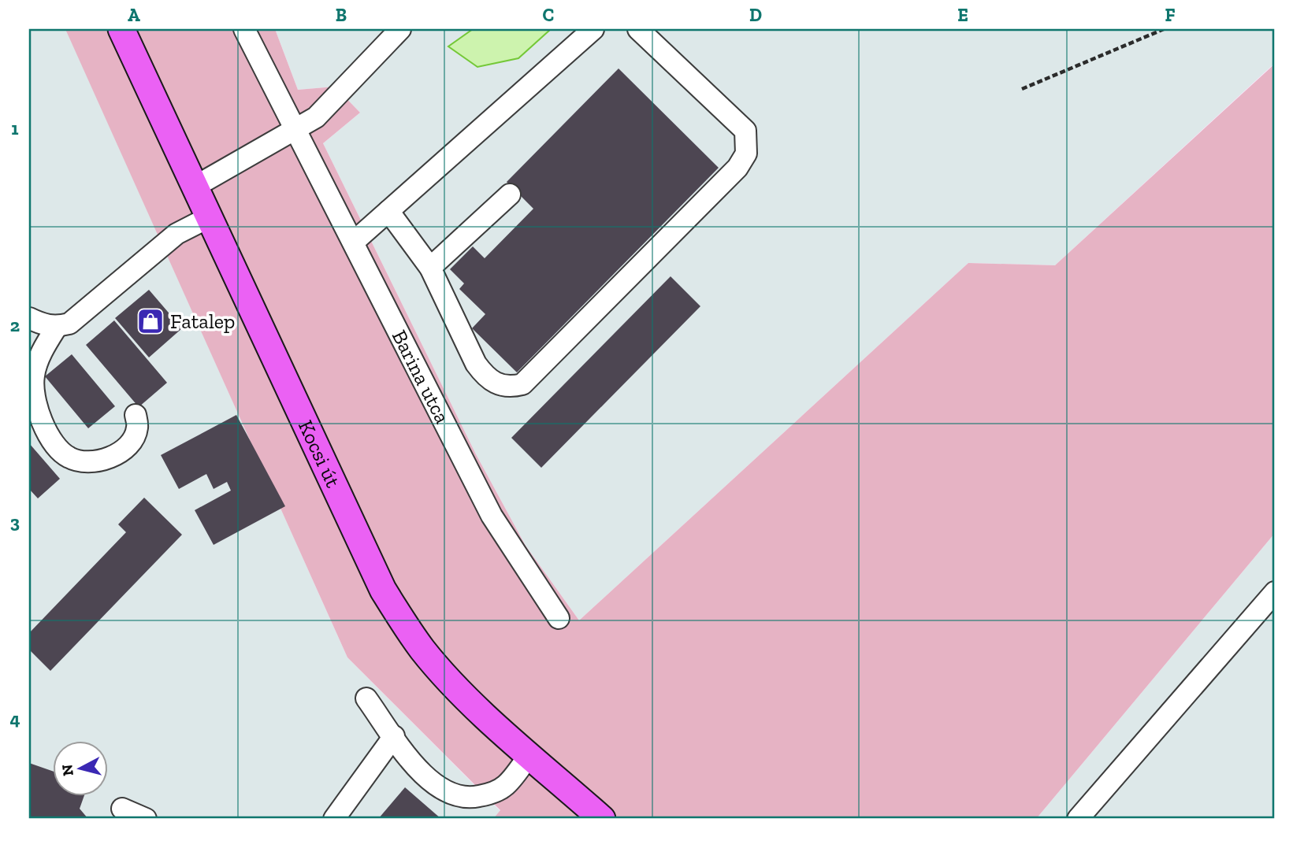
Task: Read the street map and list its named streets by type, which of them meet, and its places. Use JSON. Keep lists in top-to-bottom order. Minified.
{"streets":{"main road":["Kocsi út"],"street":["Barina utca"]},"places":{"shop":["Fatalep"]},"north":"left","grid":{"columns":["A","B","C","D","E","F"],"rows":["1","2","3","4"]}}
